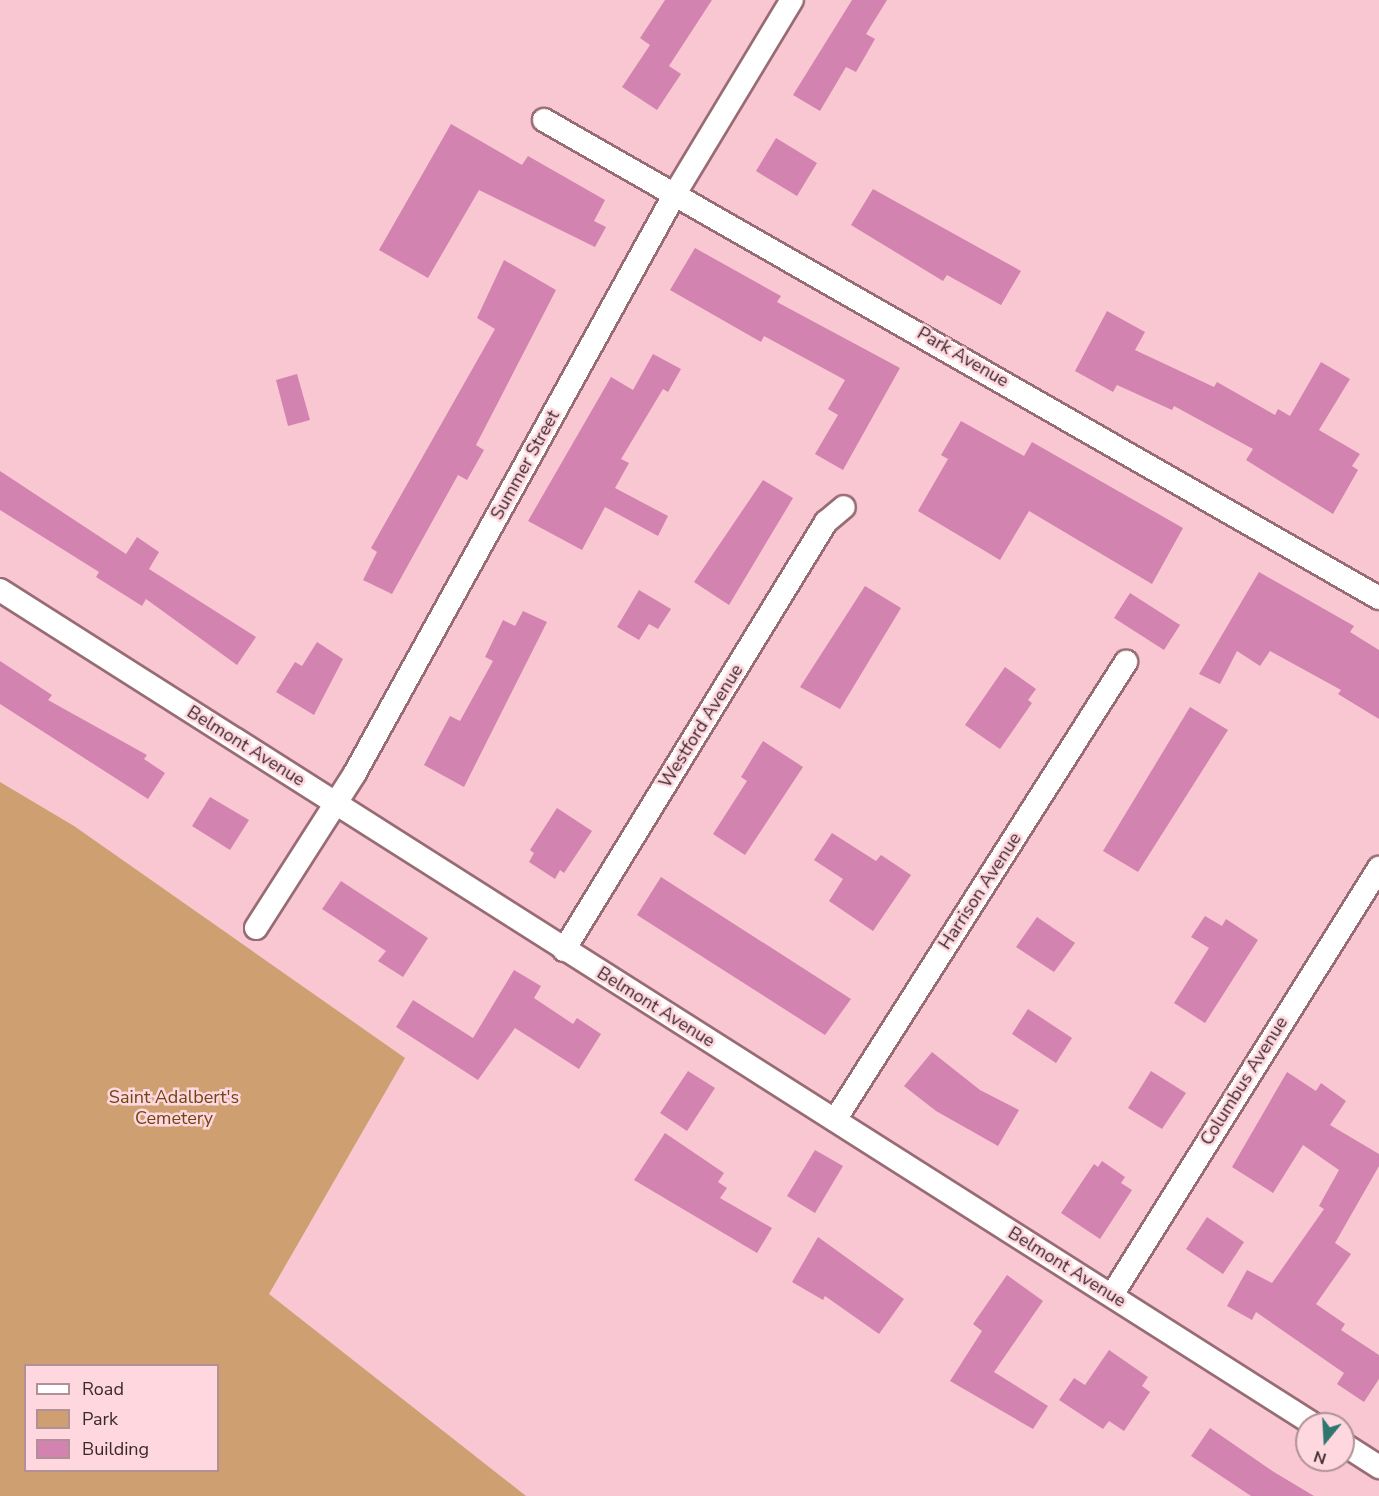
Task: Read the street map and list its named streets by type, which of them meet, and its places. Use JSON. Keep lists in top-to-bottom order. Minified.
{"streets":{"street":["Park Avenue","Summer Street","Westford Avenue","Belmont Avenue","Harrison Avenue","Columbus Avenue"]},"crossings":[["Park Avenue","Summer Street"],["Summer Street","Belmont Avenue"],["Westford Avenue","Belmont Avenue"],["Belmont Avenue","Harrison Avenue"],["Belmont Avenue","Columbus Avenue"]],"parks":["Saint Adalbert's Cemetery"],"legend":["Road","Park","Building"],"north":"bottom"}
